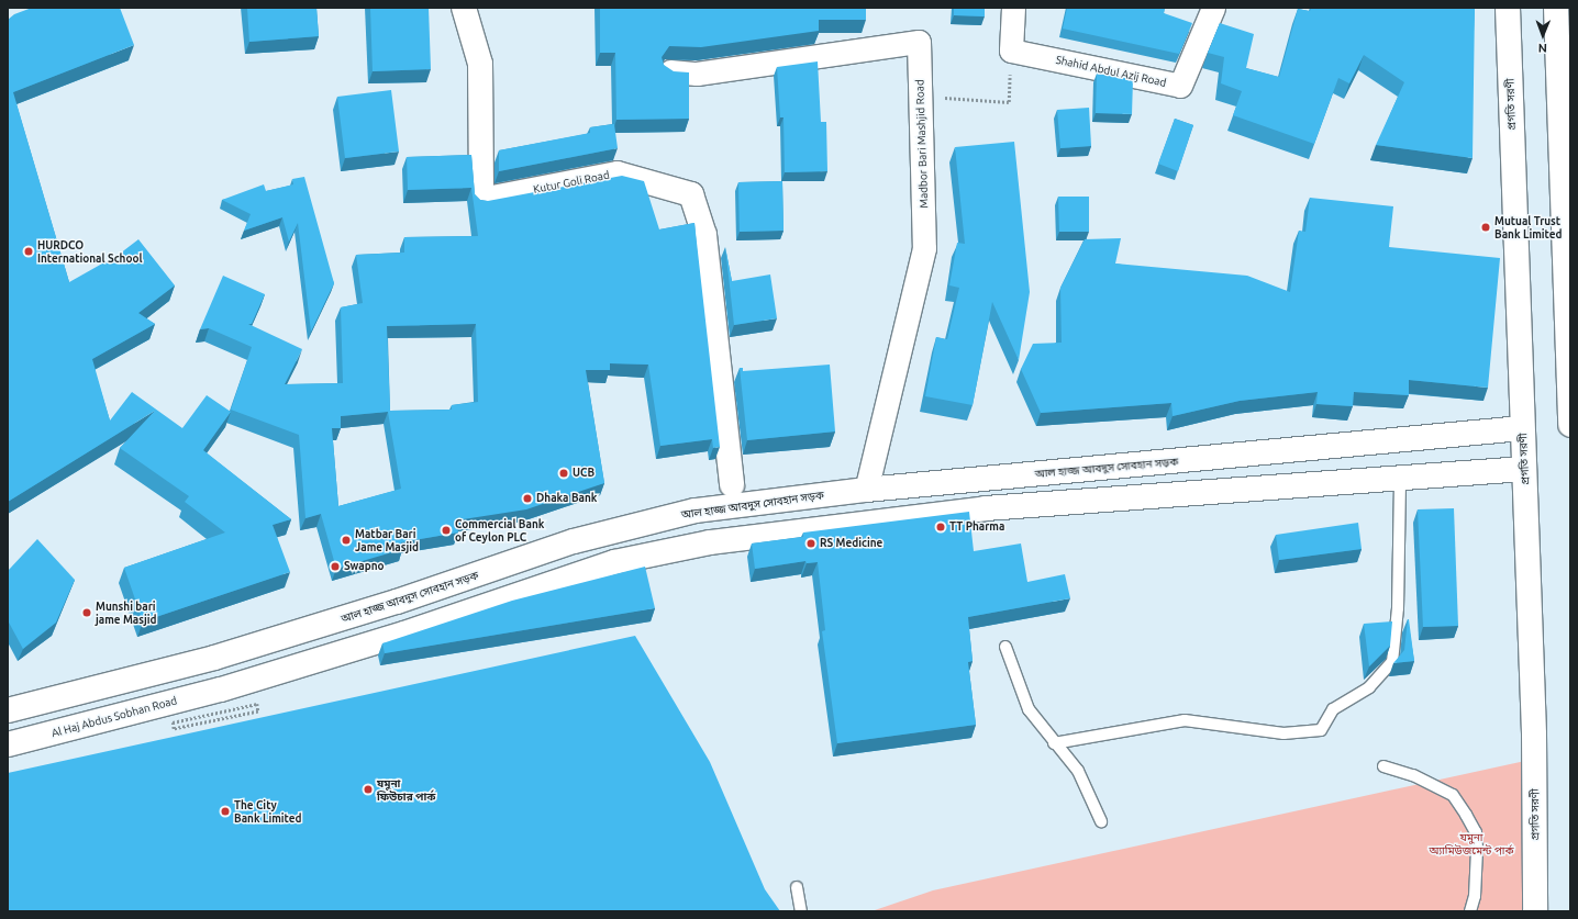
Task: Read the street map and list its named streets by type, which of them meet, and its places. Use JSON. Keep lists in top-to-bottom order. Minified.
{"streets":{"street":["Shahid Abdul Azij Road","প্রগতি সরণী","Madbor Bari Mashjid Road","Kutur Goli Road","আল হাজ্জ আবদুস সোবহান সড়ক","Al Haj Abdus Sobhan Road"]},"crossings":[["প্রগতি সরণী","আল হাজ্জ আবদুস সোবহান সড়ক"],["Madbor Bari Mashjid Road","আল হাজ্জ আবদুস সোবহান সড়ক"]],"parks":["যমুনা অ্যামিউজমেন্ট পার্ক"],"places":["Mutual Trust Bank Limited","HURDCO International School","UCB","Dhaka Bank","TT Pharma","Commercial Bank of Ceylon PLC","Matbar Bari Jame Masjid","RS Medicine","Swapno","Munshi bari jame Masjid","যমুনা ফিউচার পার্ক","The City Bank Limited"],"north":"bottom"}
